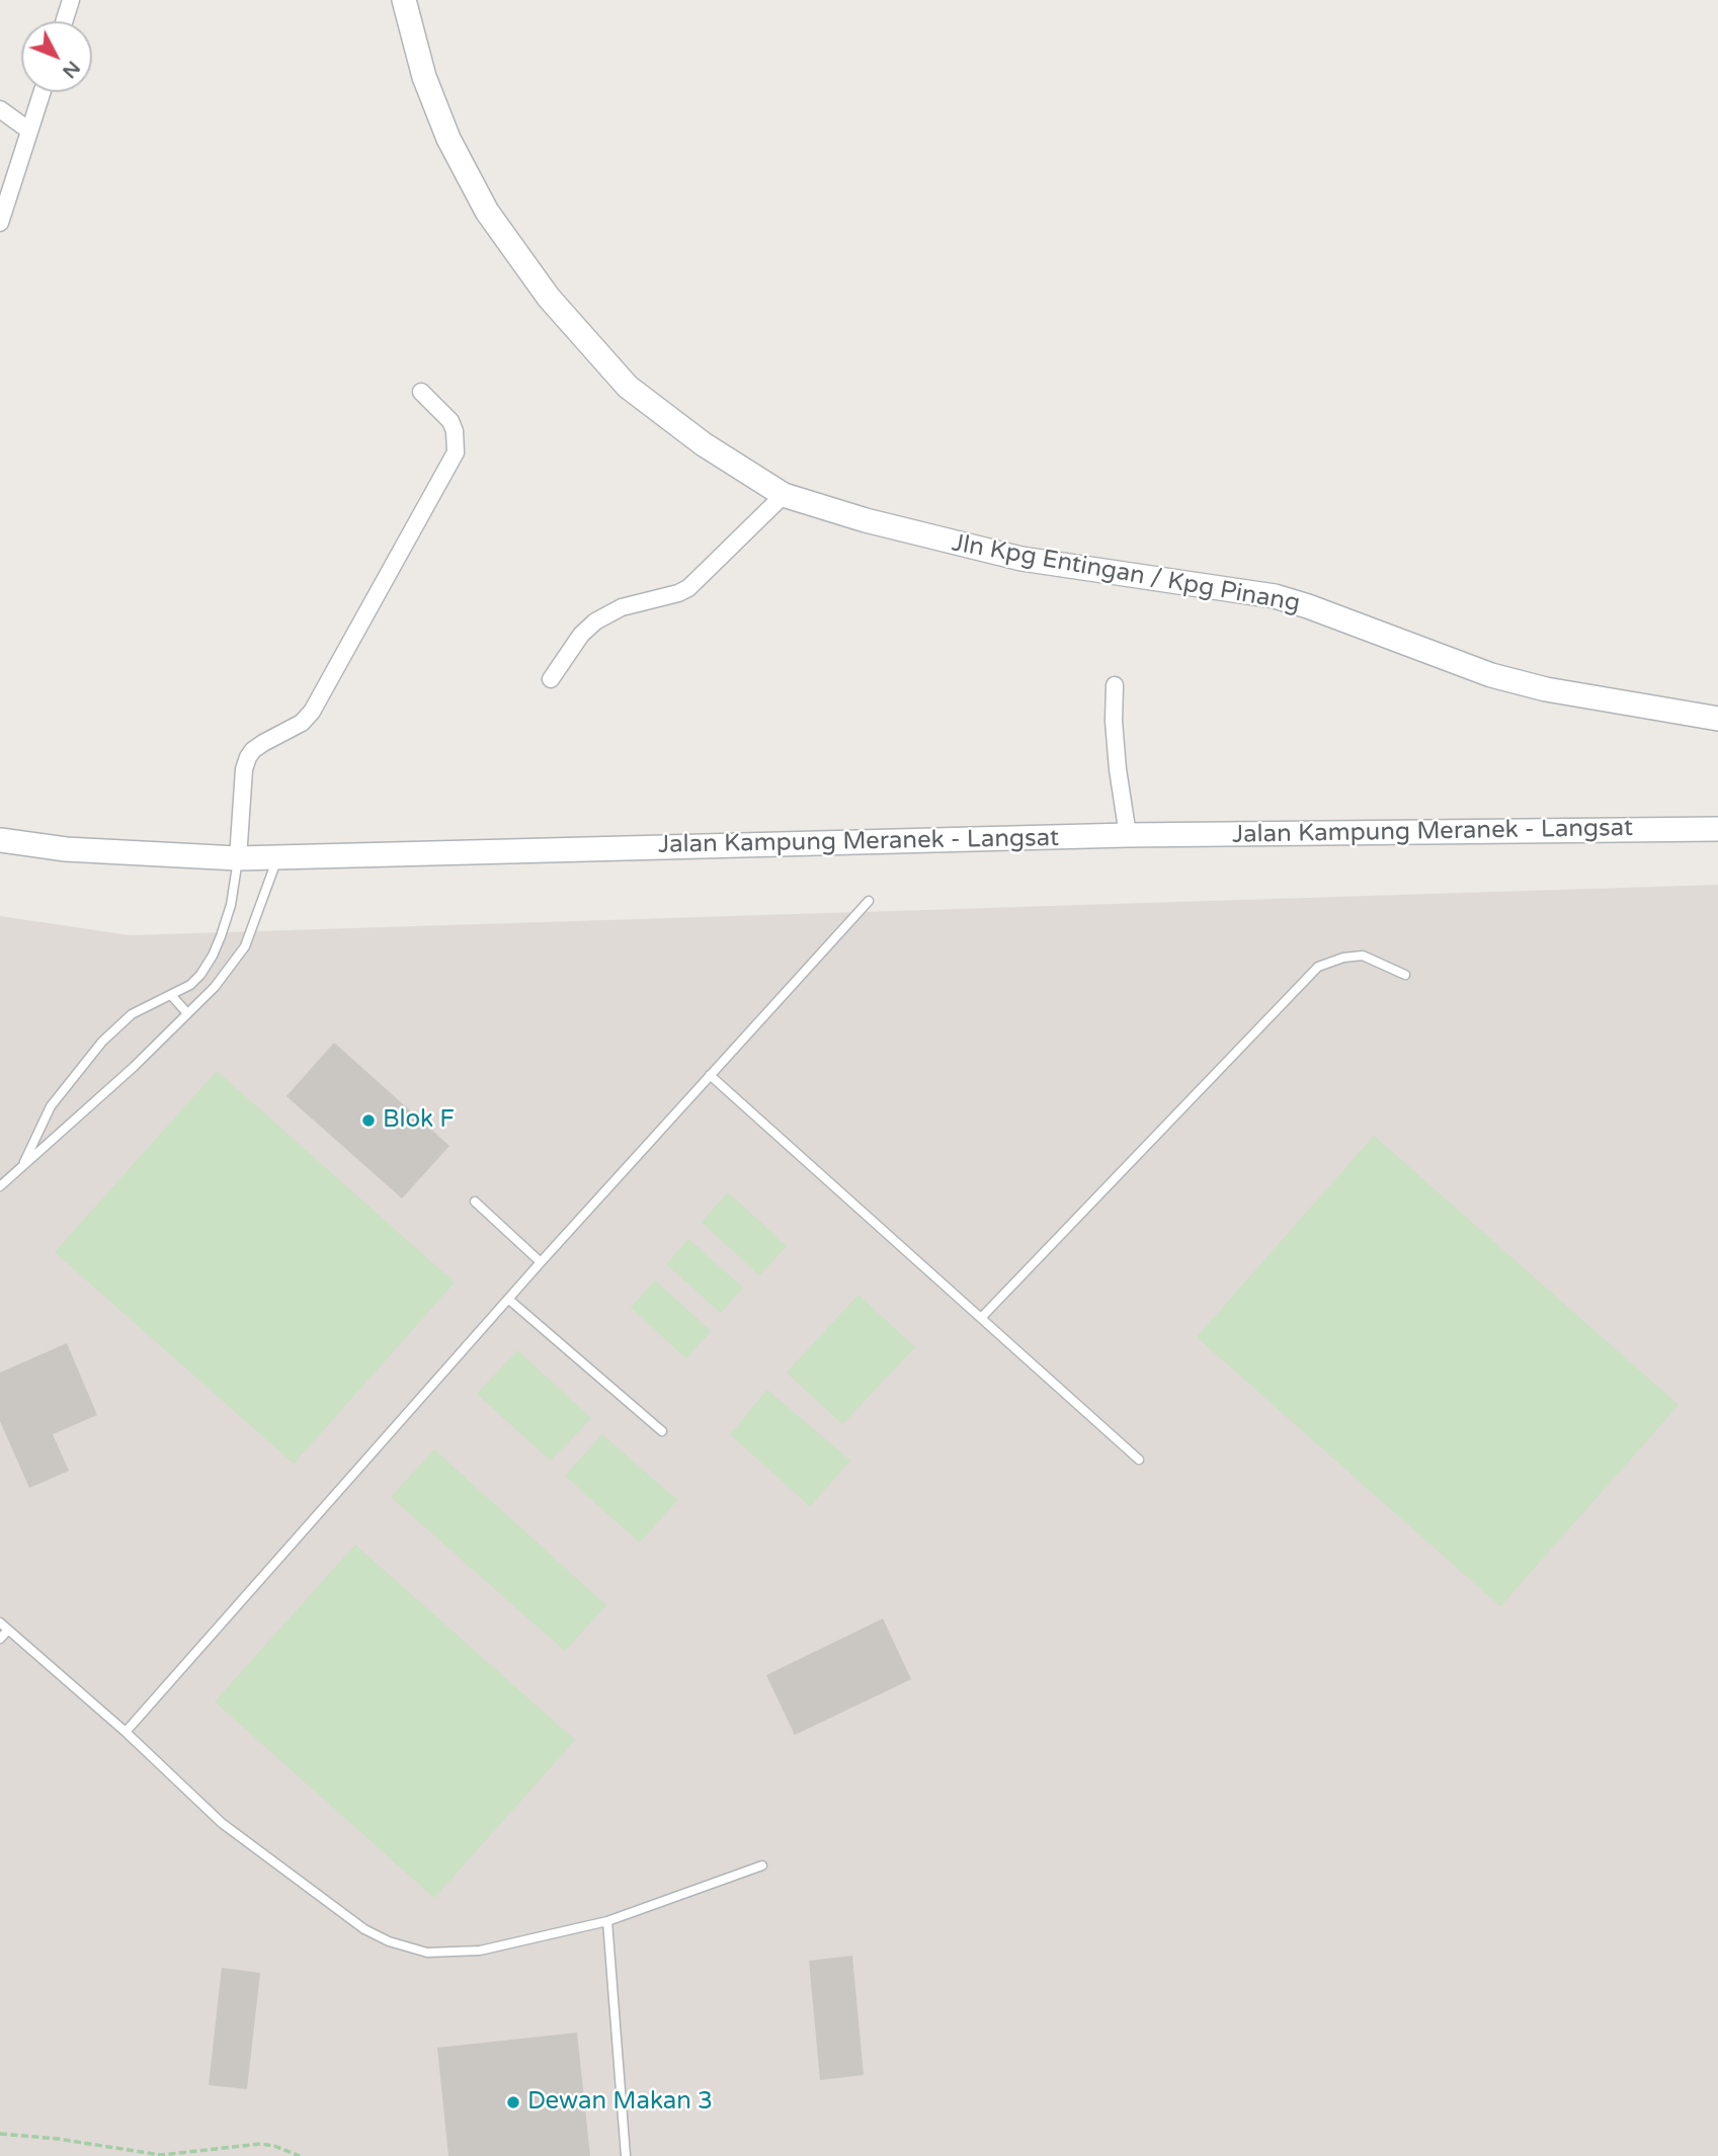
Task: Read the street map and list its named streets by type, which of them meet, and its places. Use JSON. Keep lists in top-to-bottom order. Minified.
{"streets":{"main road":["Jln Kpg Entingan / Kpg Pinang","Jalan Kampung Meranek - Langsat"]},"places":["Blok F","Dewan Makan 3"],"north":"bottom right"}
